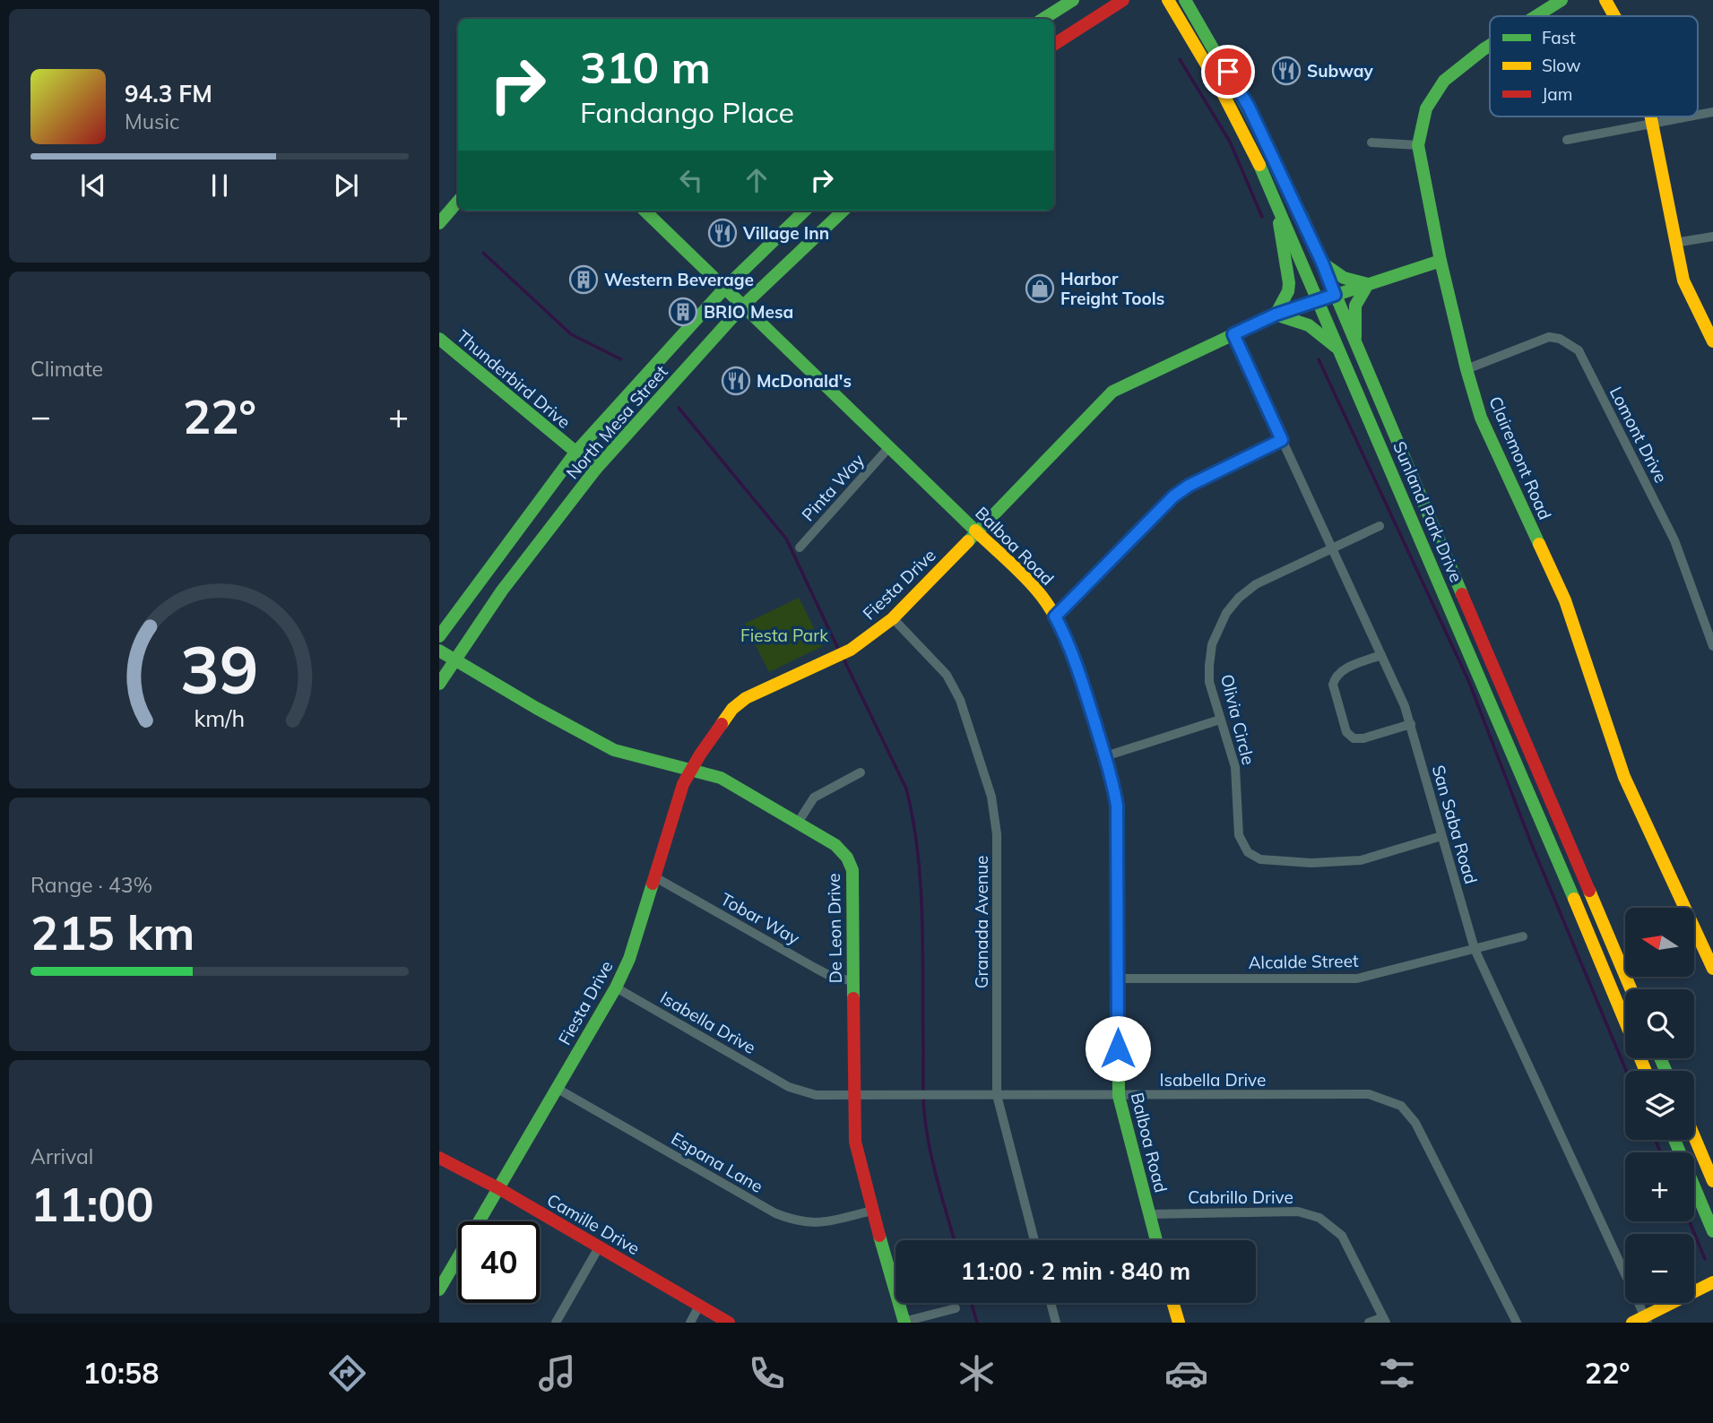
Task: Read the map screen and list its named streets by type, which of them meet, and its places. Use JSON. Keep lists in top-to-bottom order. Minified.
{"streets":{"street":["Thunderbird Drive","North Mesa Street","Lomont Drive","Clairemont Road","Pinta Way","Sunland Park Drive","Balboa Road","Fiesta Drive","Olivia Circle","San Saba Road","Tobar Way","Granada Avenue","De Leon Drive","Alcalde Street","Isabella Drive","Espana Lane","Cabrillo Drive","Camille Drive"]},"crossings":[["Thunderbird Drive","North Mesa Street"],["North Mesa Street","Balboa Road"],["North Mesa Street","De Leon Drive"],["Lomont Drive","Clairemont Road"],["Clairemont Road","Fiesta Drive"],["Pinta Way","Balboa Road"],["Sunland Park Drive","Fiesta Drive"],["Balboa Road","Fiesta Drive"],["Balboa Road","Alcalde Street"],["Balboa Road","Isabella Drive"],["Balboa Road","Cabrillo Drive"],["Fiesta Drive","San Saba Road"],["Fiesta Drive","Tobar Way"],["Fiesta Drive","Granada Avenue"],["Fiesta Drive","De Leon Drive"],["Fiesta Drive","Isabella Drive"],["Fiesta Drive","Espana Lane"],["Fiesta Drive","Camille Drive"],["Olivia Circle","San Saba Road"],["San Saba Road","Alcalde Street"],["Tobar Way","De Leon Drive"],["Granada Avenue","Isabella Drive"],["De Leon Drive","Isabella Drive"],["De Leon Drive","Espana Lane"]],"parks":["Fiesta Park"],"places":{"restaurant":["Subway","Village Inn","McDonald's"],"building":["Western Beverage","BRIO Mesa"],"shop":["Harbor Freight Tools"]},"legend":["Fast","Slow","Jam"],"north":"left","page":{"turn":["310 m","Fandango Place"],"song":["94.3 FM","Music"],"tile":["Climate",["Range · 43%","215 km"],["Arrival","11:00"]],"heat":["−","22°","+"],"map_buttons":["+","−"],"limit":"40","trip":"11:00 · 2 min · 840 m","tabs":["10:58","22°"],"gauge":["39","km/h"]}}
